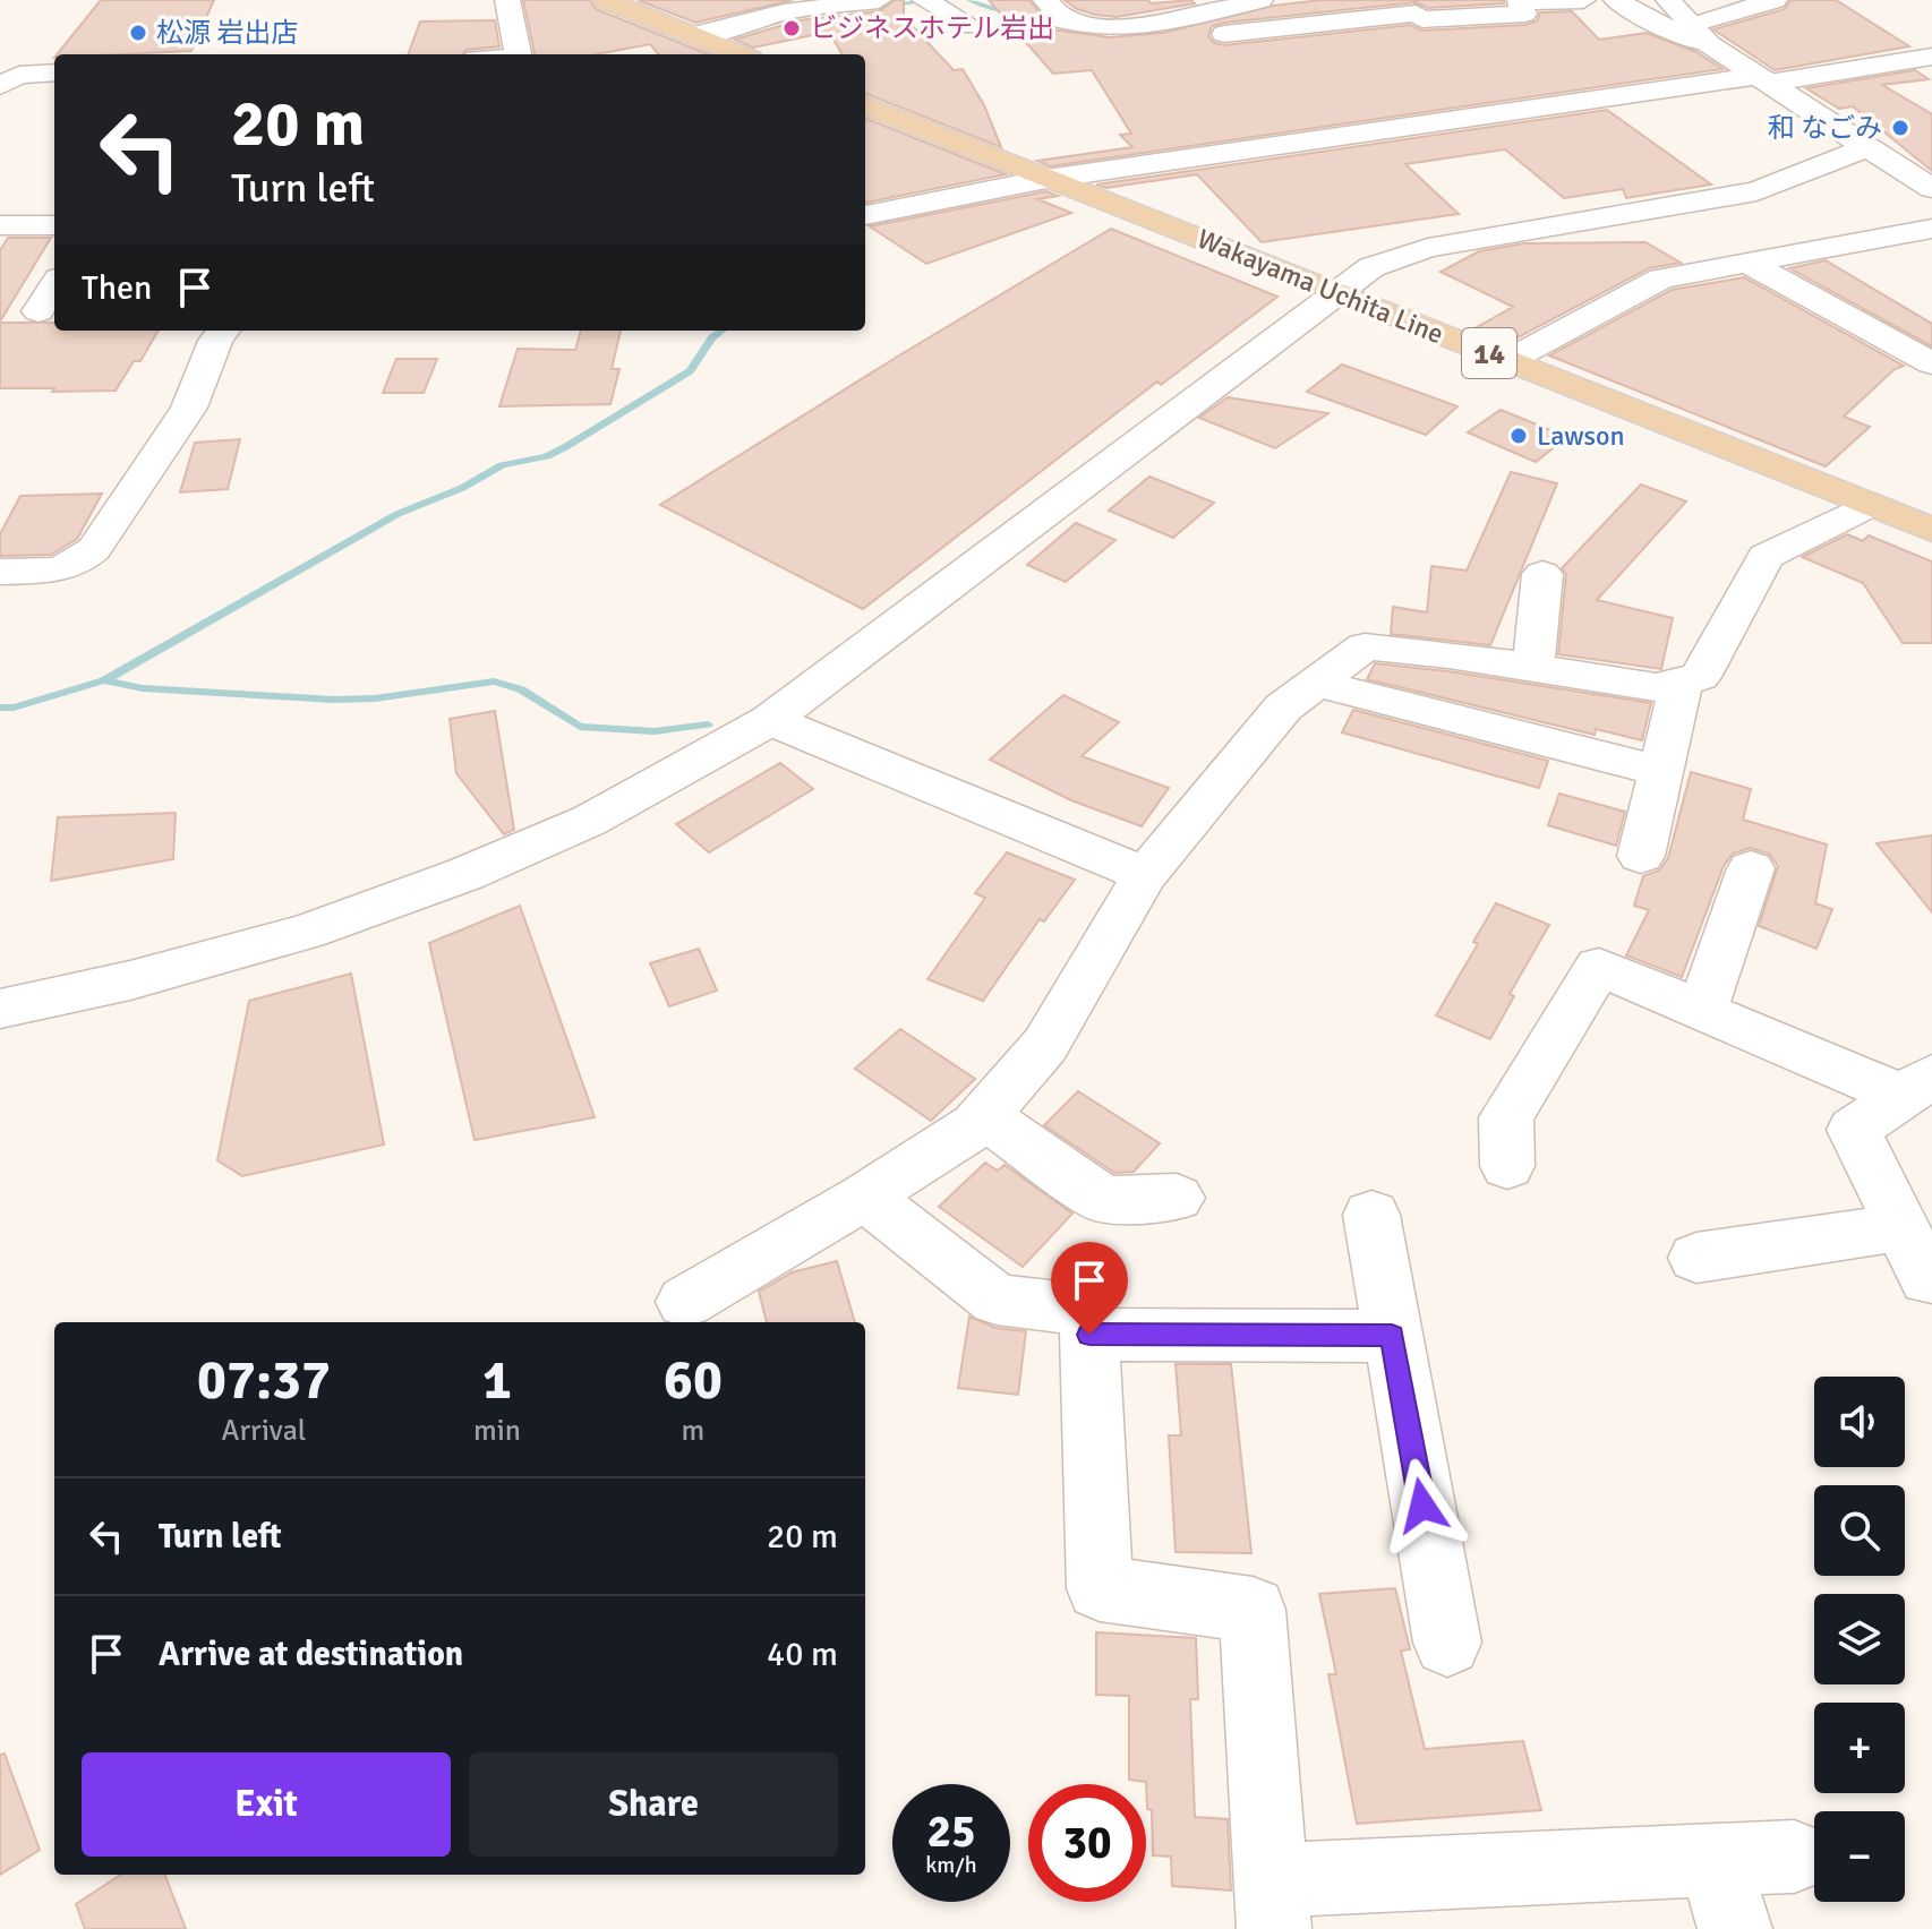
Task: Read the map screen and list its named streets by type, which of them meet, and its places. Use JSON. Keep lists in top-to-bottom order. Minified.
{"streets":{"main road":["Wakayama Uchita Line","14"]},"places":["ビジネスホテル岩出","松源 岩出店","和 なごみ","Lawson"],"page":{"turn":["20 m","Turn left"],"then":"Then","eta":["07:37","Arrival","1","min","60","m"],"map_buttons":["+","−"],"list":[{"name":"Turn left","value":"20 m"},{"name":"Arrive at destination","value":"40 m"}],"buttons":["Exit","Share"],"speed":"25 km/h","limit":"30"}}
